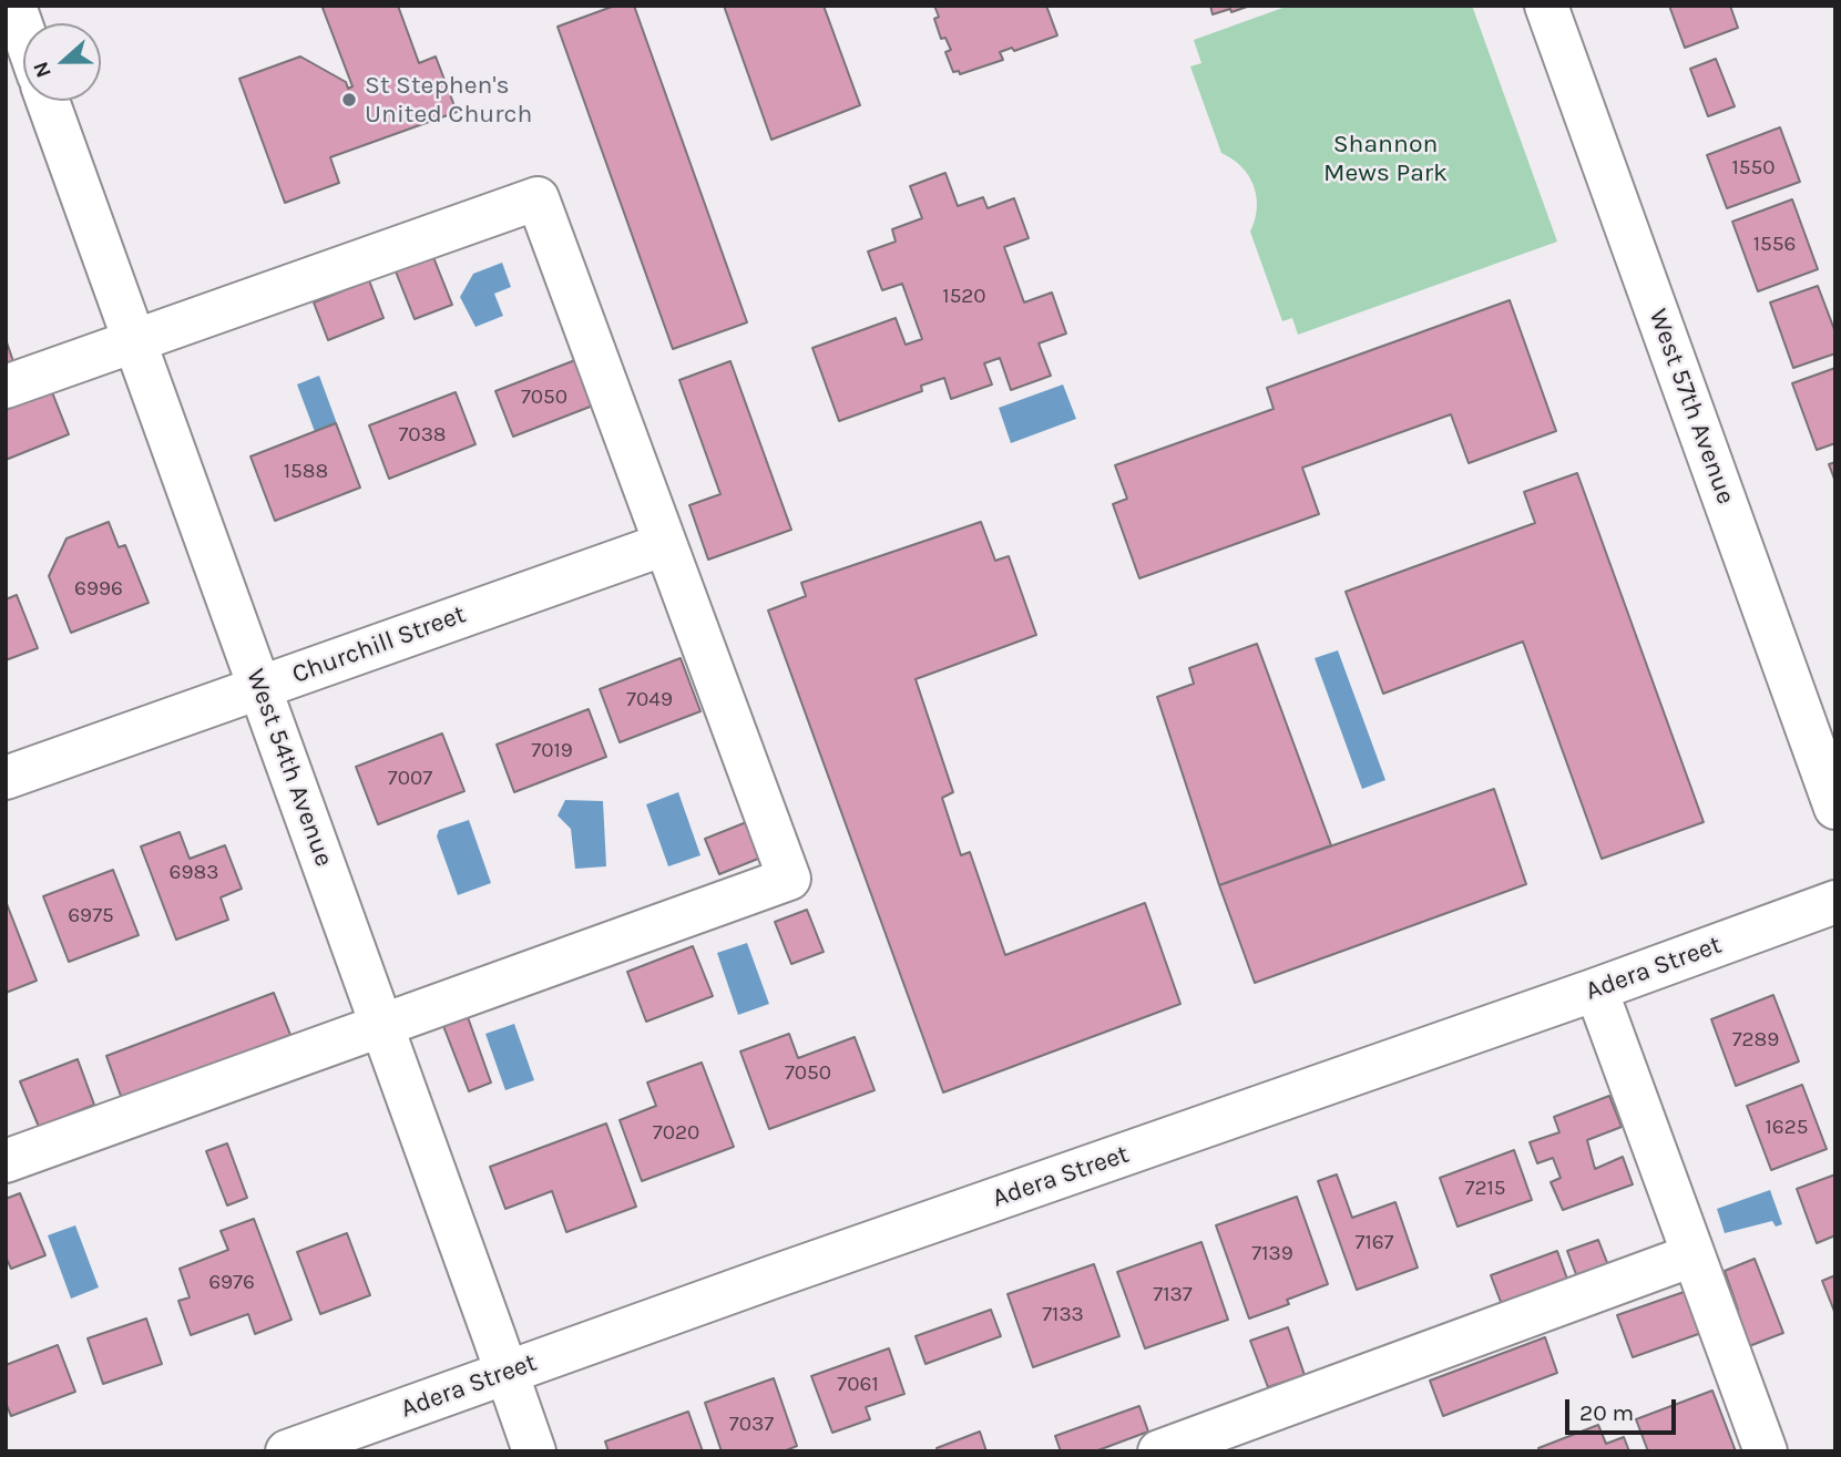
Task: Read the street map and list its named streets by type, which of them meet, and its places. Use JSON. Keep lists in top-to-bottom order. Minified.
{"streets":{"street":["West 57th Avenue","Churchill Street","West 54th Avenue","Adera Street"]},"crossings":[["Churchill Street","West 54th Avenue"],["West 54th Avenue","Adera Street"]],"parks":["Shannon Mews Park"],"places":["St Stephen's United Church"],"house_numbers":["1550","1556","1520","7050","7038","1588","6996","7049","7019","7007","6983","6975","7289","7050","1625","7020","7215","7167","7139","6976","7137","7133","7061","7037"],"scale_bar":"20 m","north":"left"}
